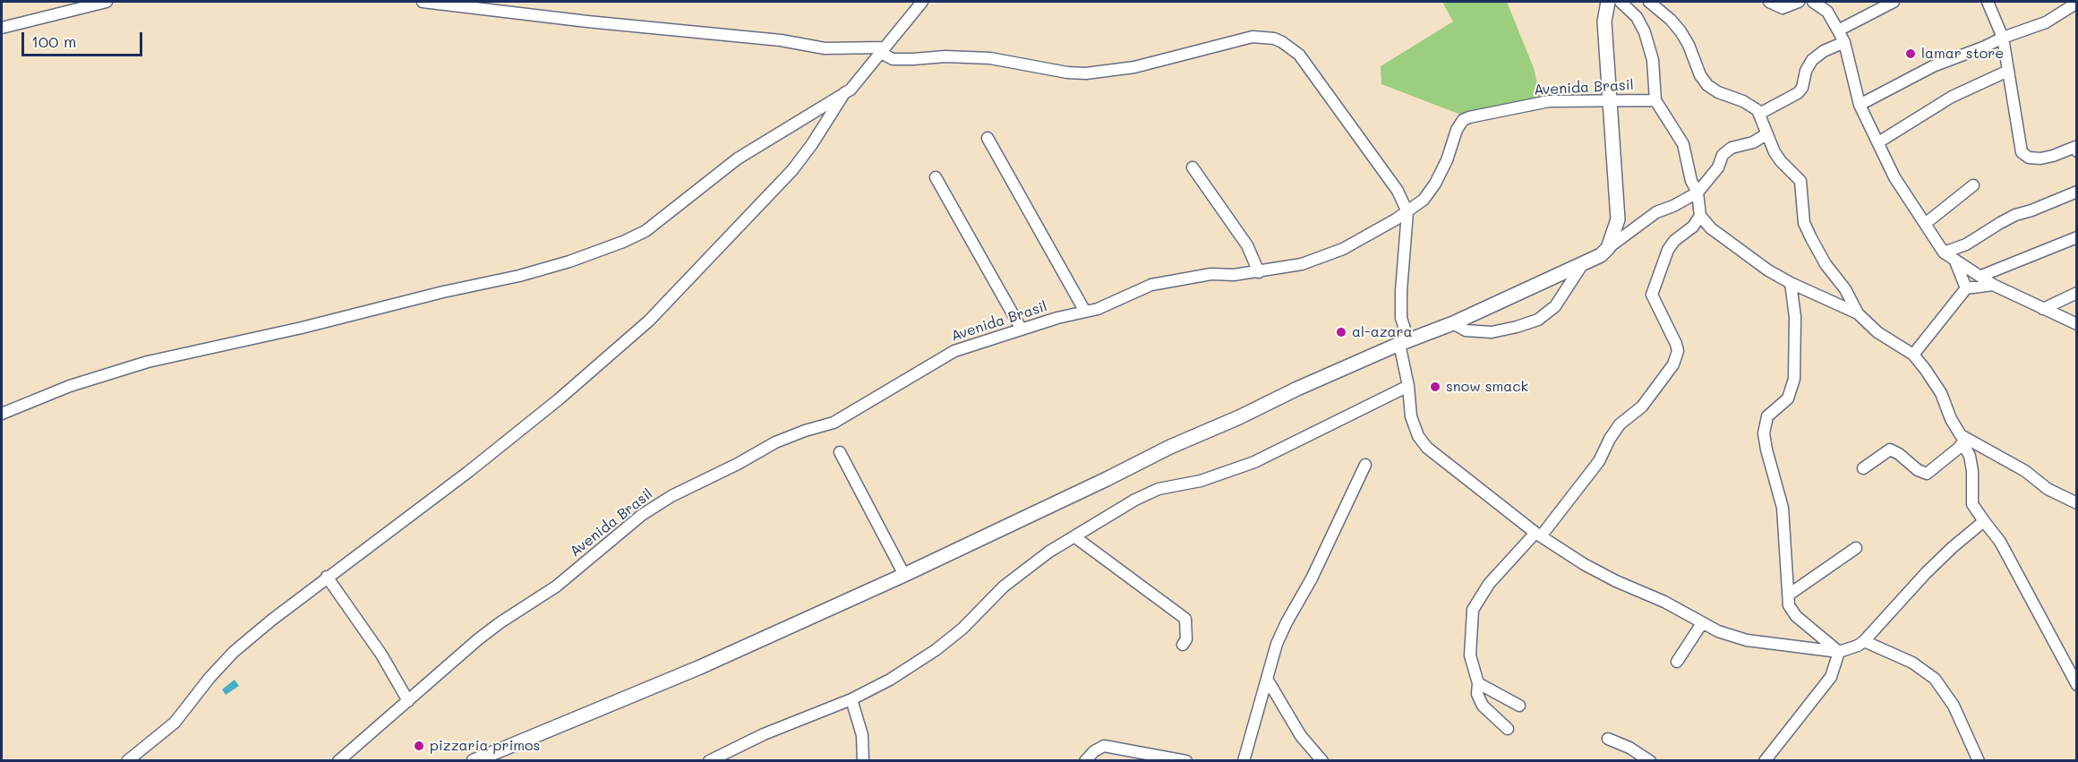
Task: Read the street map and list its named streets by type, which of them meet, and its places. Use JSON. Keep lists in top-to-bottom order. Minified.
{"streets":{"street":["Avenida Brasil"]},"places":["lamar store","al-azara","snow smack","pizzaria primos"],"scale_bar":"100 m"}
